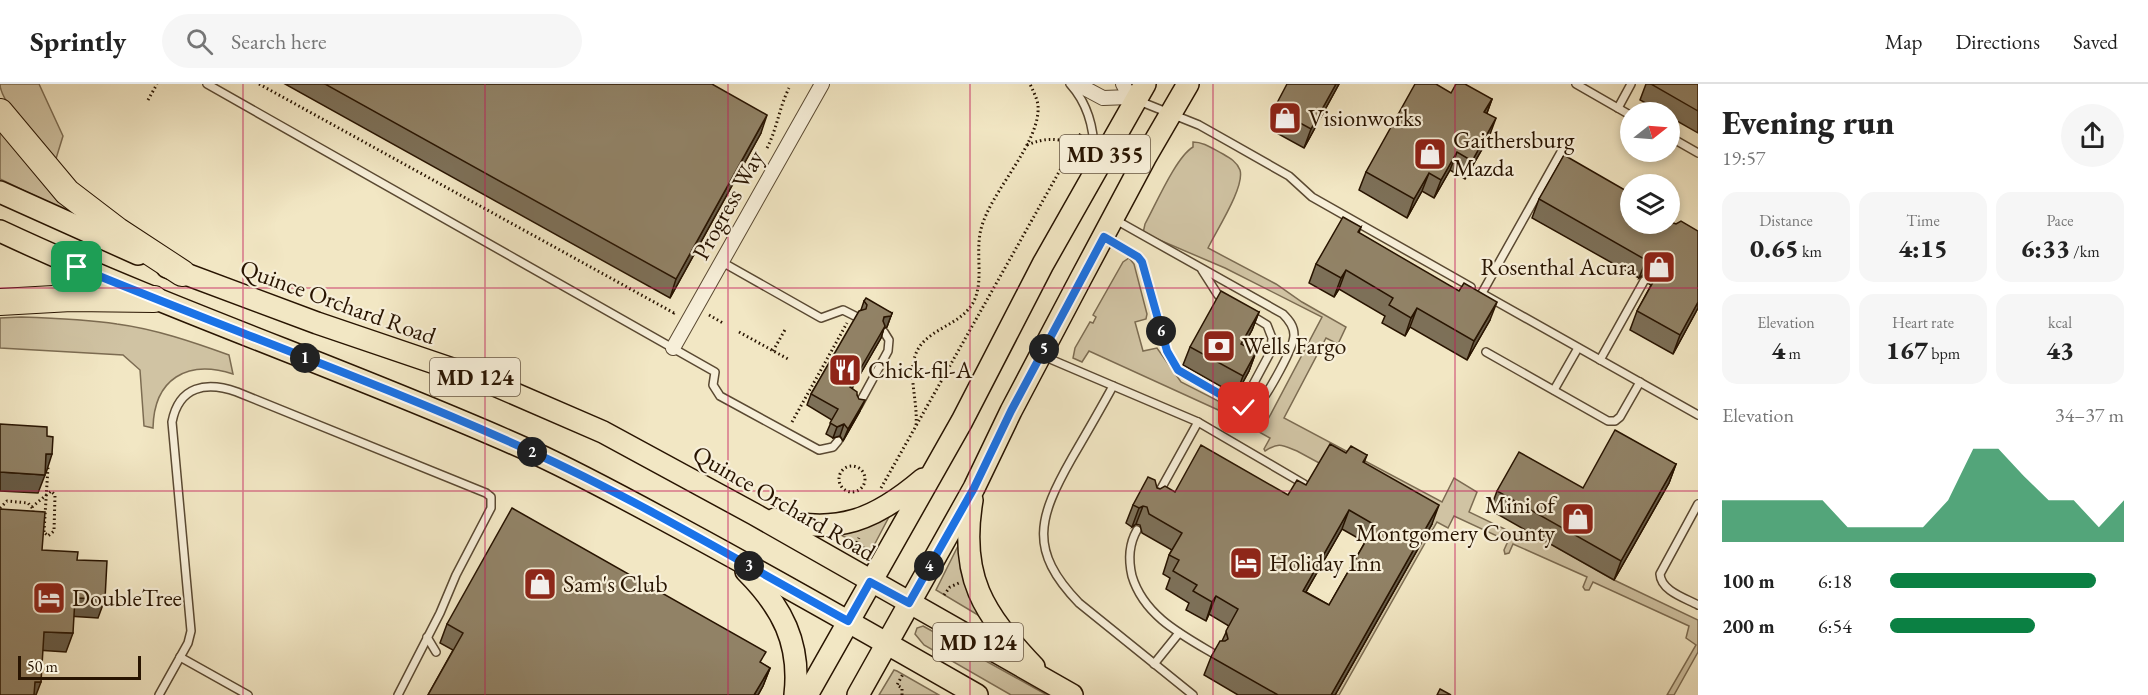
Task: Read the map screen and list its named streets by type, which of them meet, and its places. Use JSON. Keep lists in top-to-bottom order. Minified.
{"streets":{"main road":["MD 355","Quince Orchard Road","MD 124"],"street":["Progress Way"]},"crossings":[["MD 355","Quince Orchard Road"],["MD 355","MD 124"],["Quince Orchard Road","MD 124"]],"places":{"shop":["Visionworks","Gaithersburg Mazda","Rosenthal Acura","Mini of Montgomery County","Sam's Club"],"bank":["Wells Fargo"],"restaurant":["Chick-fil-A"],"hotel":["Holiday Inn","DoubleTree"]},"scale_bar":"50 m","north":"right","page":{"header":"Sprintly","search":"Search here","nav":["Map","Directions","Saved"],"heading":["Evening run","19:57"],"stats":[["Distance","0.65 km"],["Time","4:15"],["Pace","6:33 /km"],["Elevation","4 m"],["Heart rate","167 bpm"],["kcal","43"]],"pins":["6","5","1","2","3","4"],"chart":["Elevation","34–37 m"],"list":[{"name":"100 m","note":"6:18"},{"name":"200 m","note":"6:54"}],"scale":"50 m"}}
